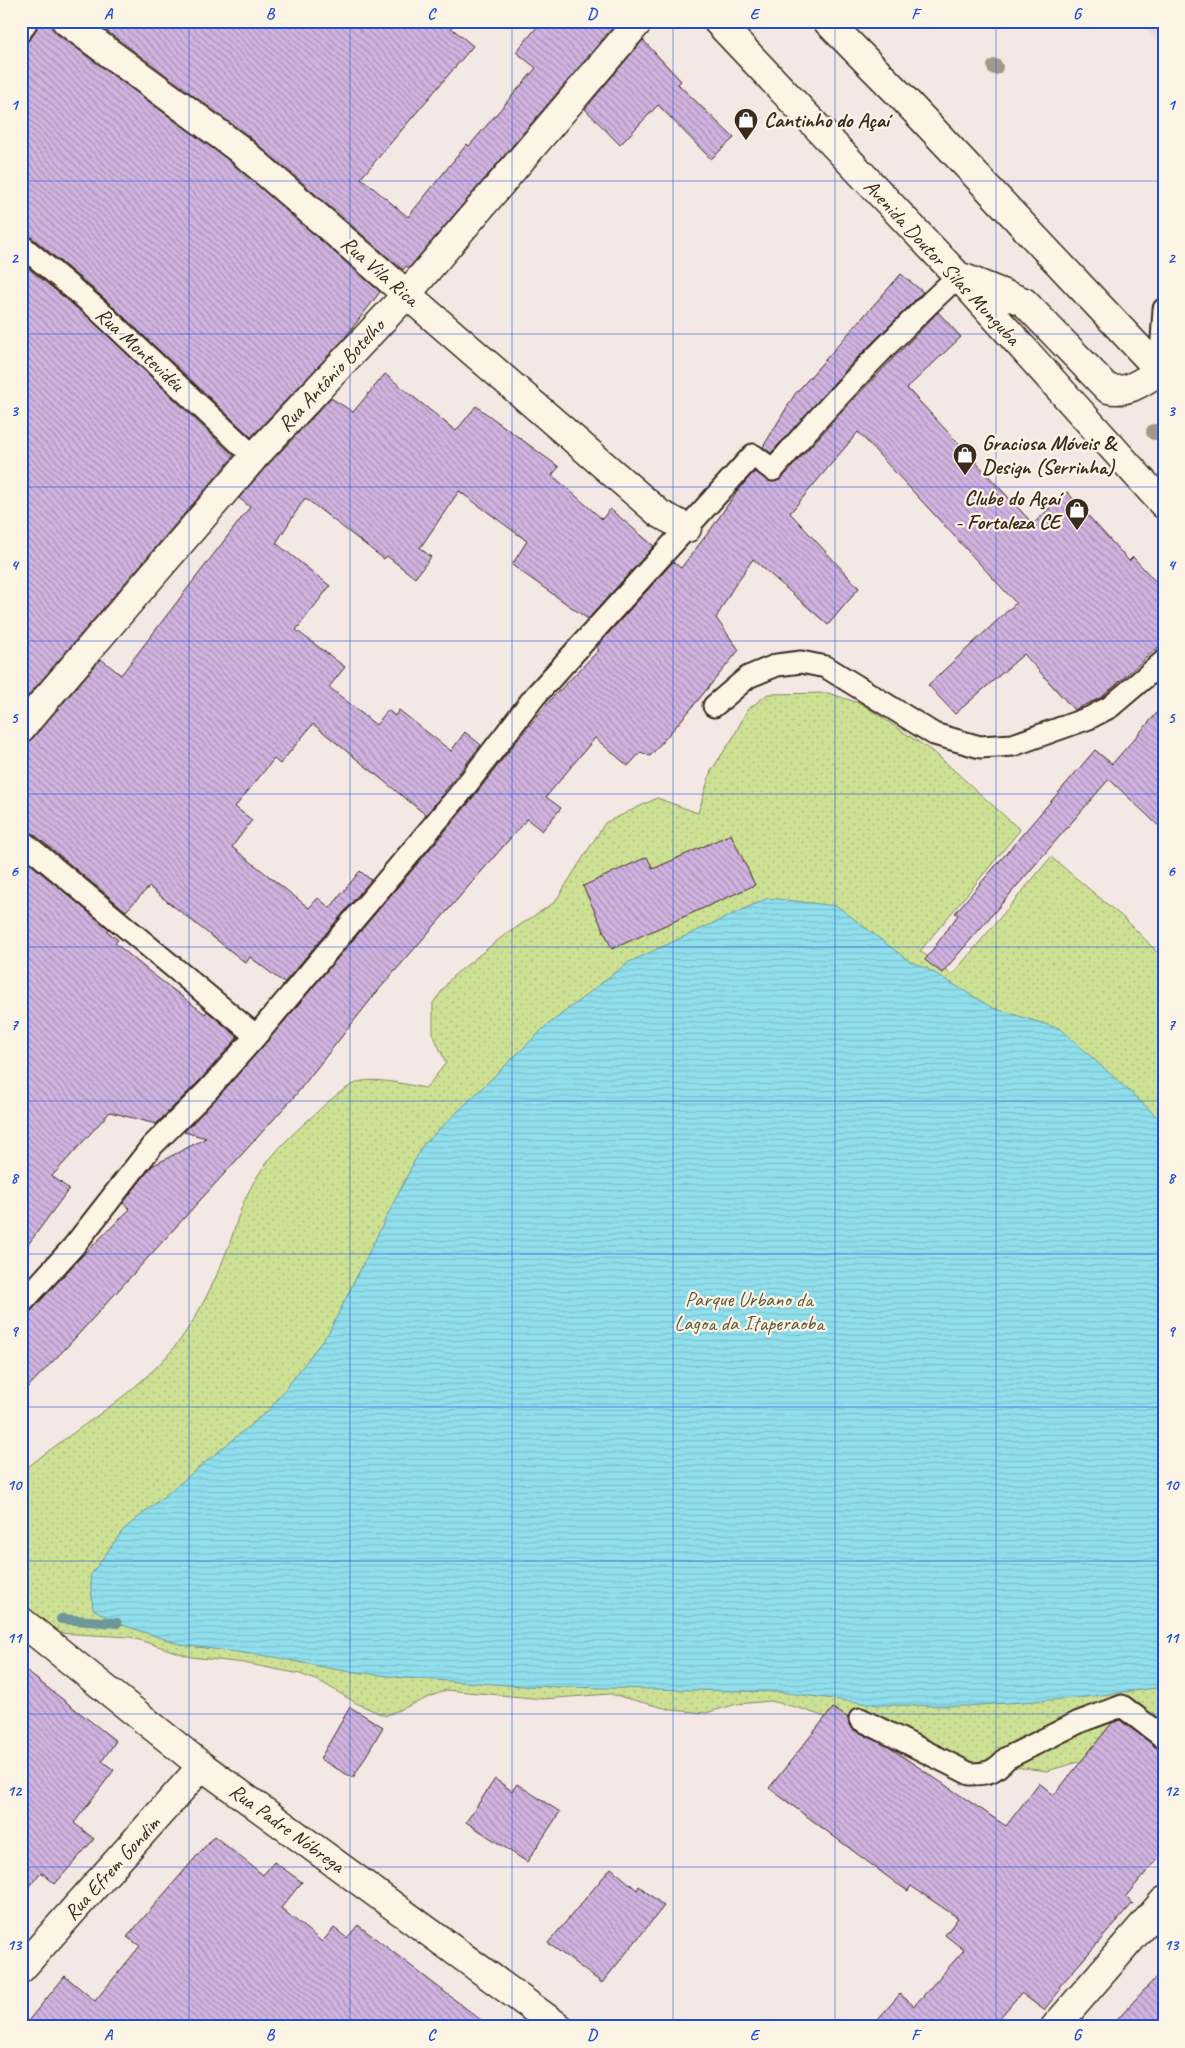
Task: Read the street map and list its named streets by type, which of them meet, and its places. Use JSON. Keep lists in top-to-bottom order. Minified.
{"streets":{"street":["Avenida Doutor Silas Munguba","Rua Vila Rica","Rua Antônio Botelho","Rua Padre Nóbrega","Rua Efrem Gondim"],"lane":["Rua Montevidéu"]},"crossings":[["Rua Vila Rica","Rua Antônio Botelho"],["Rua Montevidéu","Rua Antônio Botelho"],["Rua Padre Nóbrega","Rua Efrem Gondim"]],"parks":["Parque Urbano da Lagoa da Itaperaoba"],"places":{"shop":["Cantinho do Açaí","Graciosa Móveis & Design (Serrinha)","Clube do Açaí - Fortaleza CE"]},"grid":{"columns":["A","B","C","D","E","F","G"],"rows":["1","2","3","4","5","6","7","8","9","10","11","12","13"]}}
